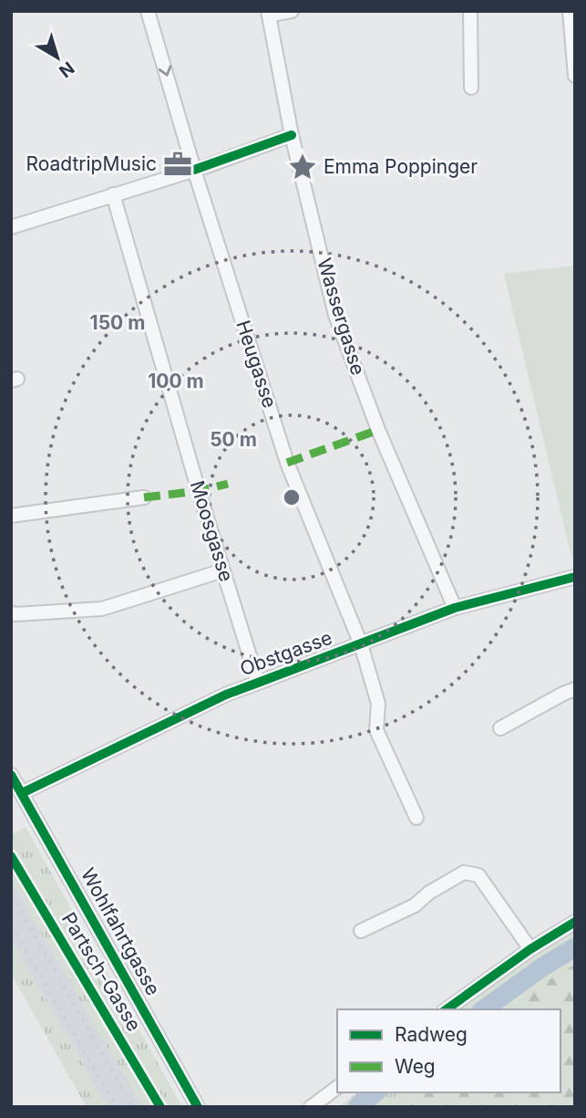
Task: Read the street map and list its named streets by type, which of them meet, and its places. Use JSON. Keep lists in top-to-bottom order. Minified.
{"streets":{"street":["Wassergasse","Heugasse","Moosgasse","Obstgasse","Wohlfahrtgasse"],"cycle path":["Partsch-Gasse"]},"crossings":[["Wassergasse","Obstgasse"],["Heugasse","Obstgasse"],["Moosgasse","Obstgasse"],["Obstgasse","Wohlfahrtgasse"]],"places":{"office":["RoadtripMusic"],"place":["Emma Poppinger"]},"legend":["Radweg","Weg"],"north":"bottom right","rings":["150 m","100 m","50 m"]}
